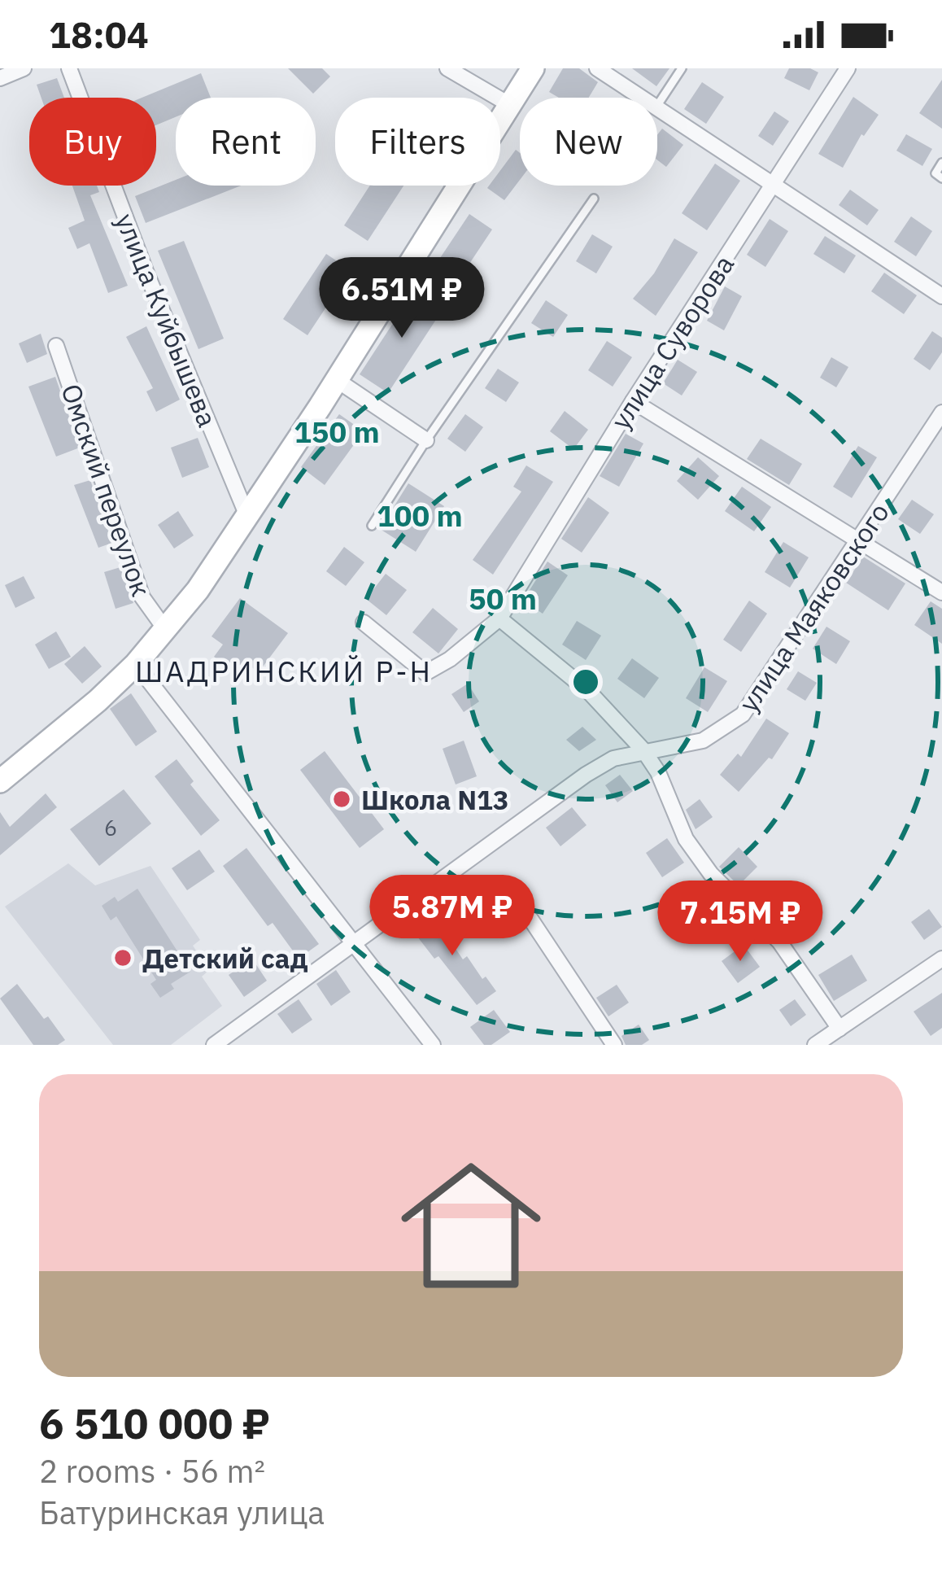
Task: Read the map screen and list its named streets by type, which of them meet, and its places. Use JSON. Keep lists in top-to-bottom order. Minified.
{"streets":{"street":["улица Куйбышева","улица Суворова","Омский переулок","улица Маяковского"]},"districts":["ШАДРИНСКИЙ Р-Н"],"places":["Школа N13","Детский сад"],"house_numbers":["6"],"page":{"status":"18:04","chip":["Buy","Rent","Filters","New"],"price":["6.51M ₽","5.87M ₽","7.15M ₽"],"list":[{"name":"6 510 000 ₽","note":"2 rooms · 56 m² · Батуринская улица"}]},"rings":["150 m","100 m","50 m"]}
